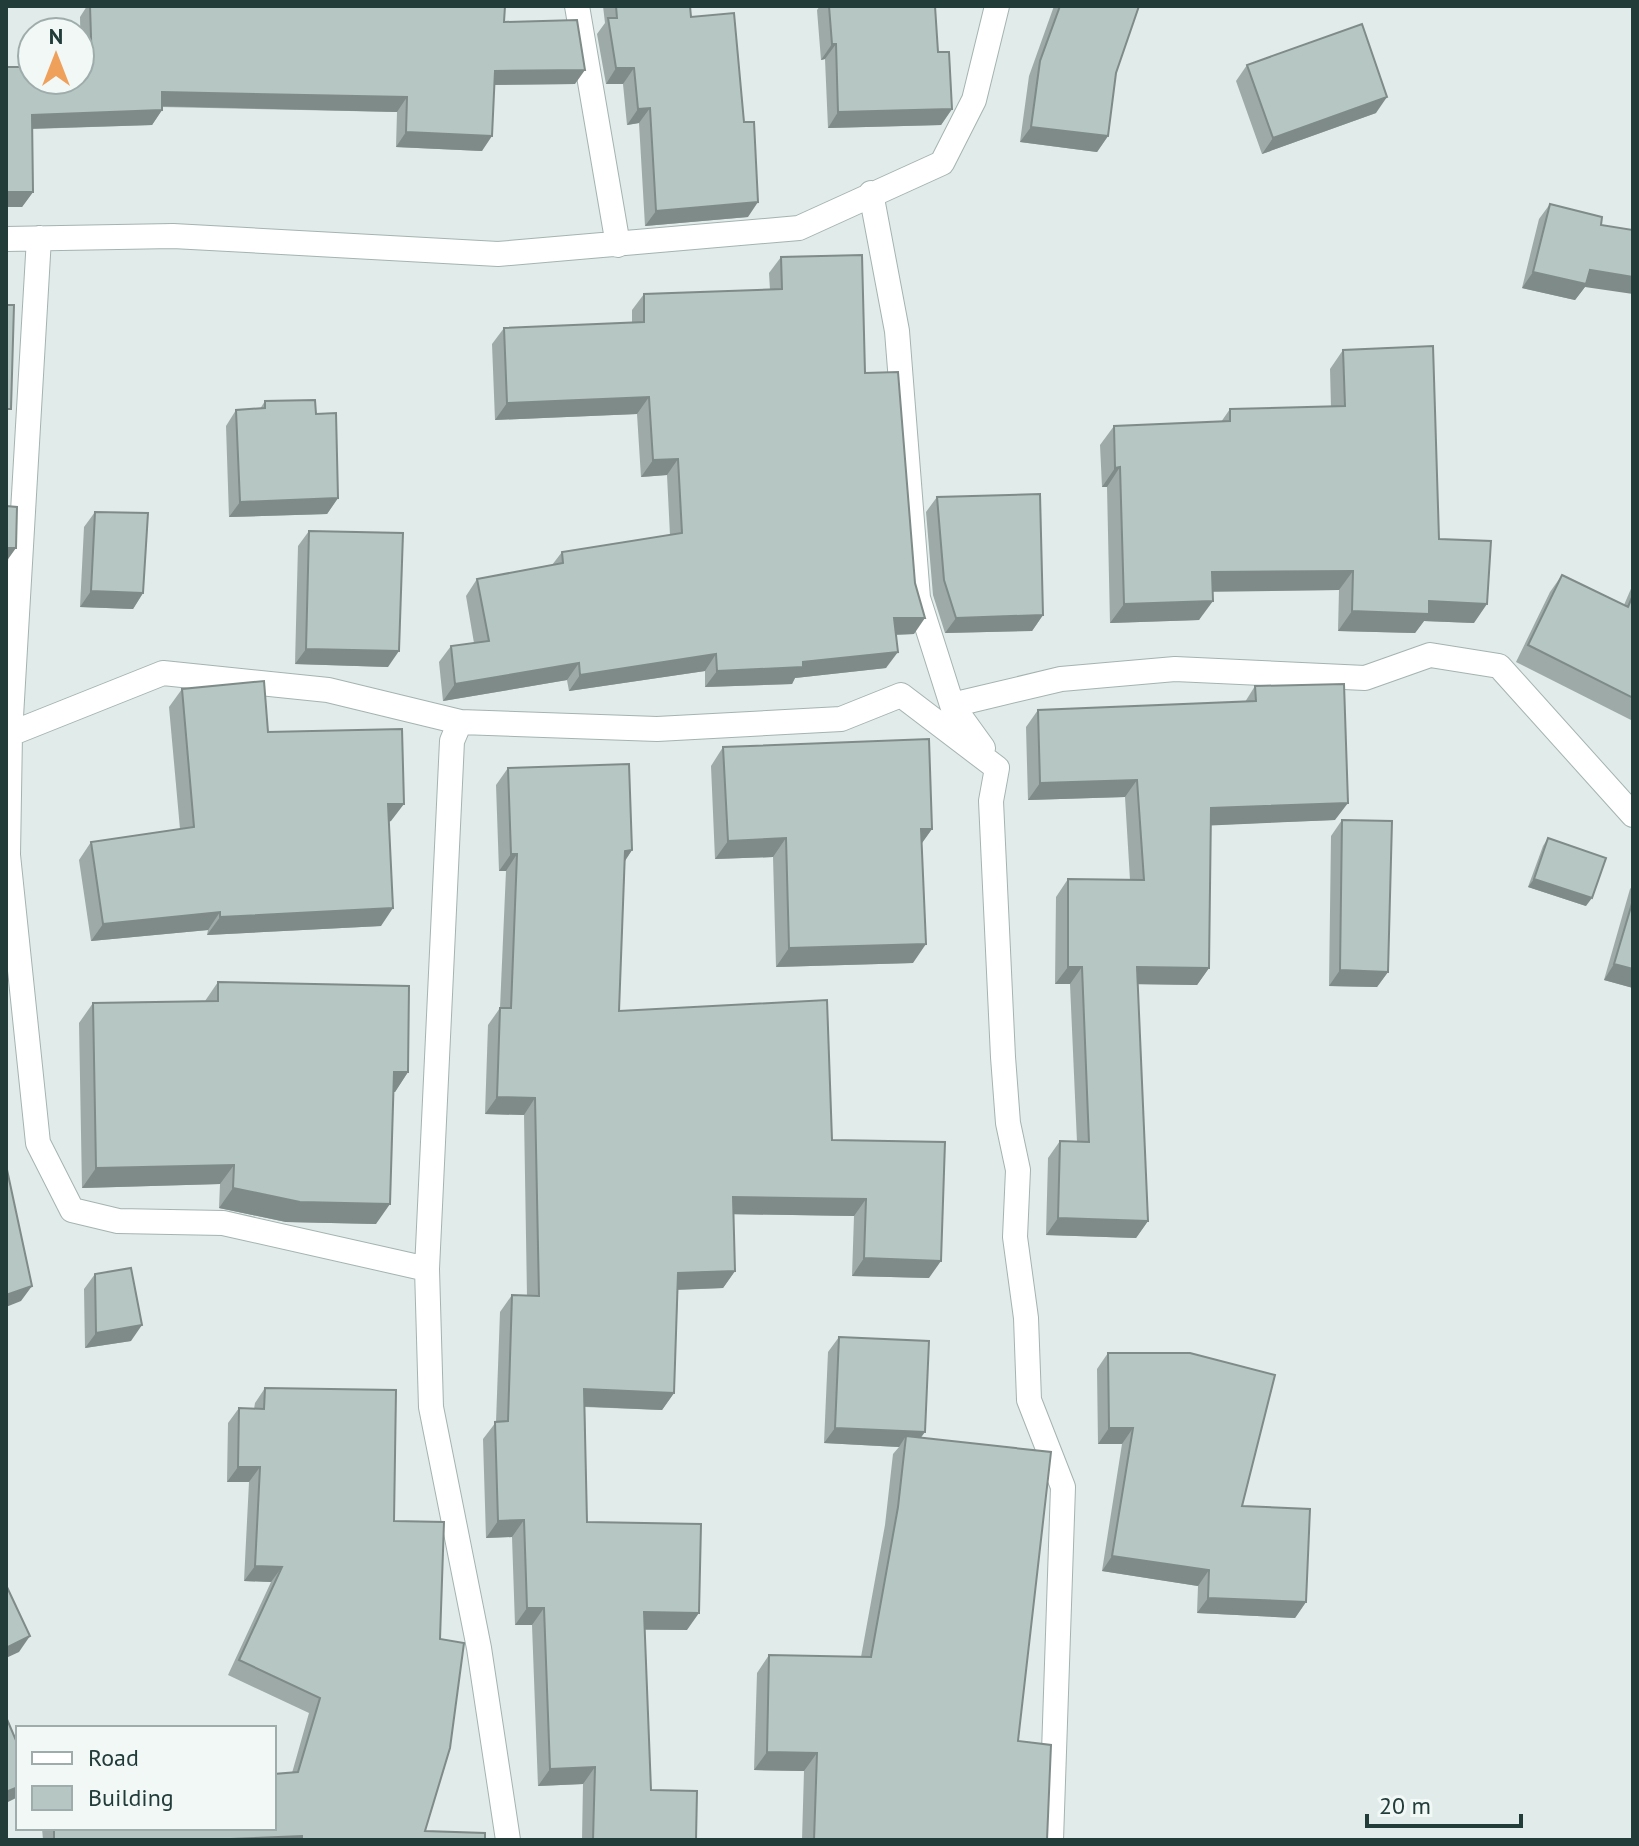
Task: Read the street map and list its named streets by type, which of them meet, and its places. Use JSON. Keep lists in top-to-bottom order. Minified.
{"legend":["Road","Building"],"scale_bar":"20 m","north":"top"}
